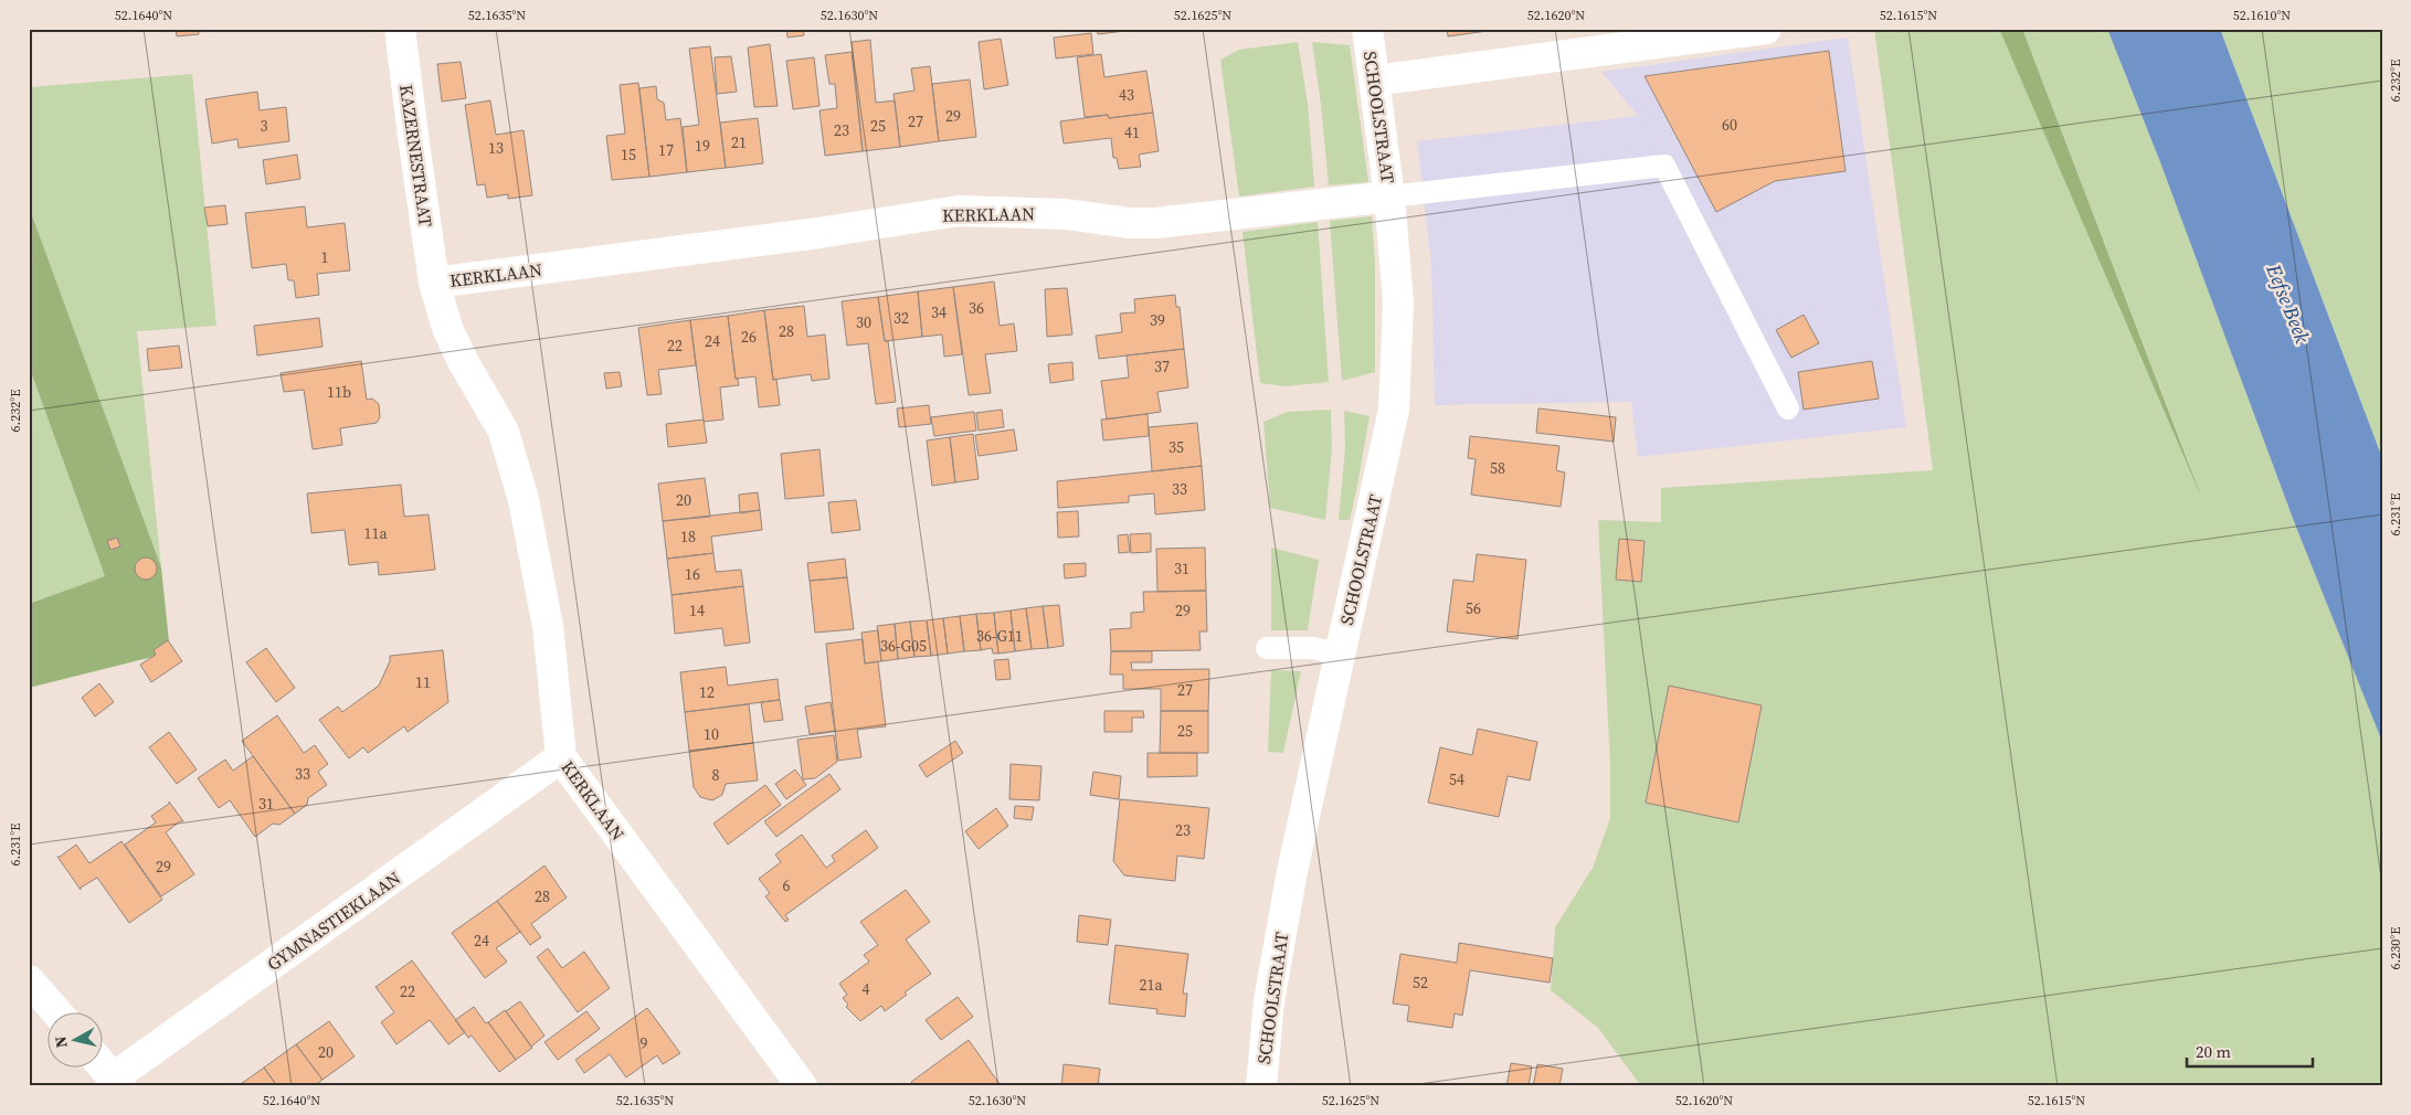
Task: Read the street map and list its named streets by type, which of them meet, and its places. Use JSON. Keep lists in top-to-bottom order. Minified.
{"streets":{"street":["SCHOOLSTRAAT","KAZERNESTRAAT","KERKLAAN","GYMNASTIEKLAAN"]},"crossings":[["SCHOOLSTRAAT","KERKLAAN"],["KAZERNESTRAAT","KERKLAAN"],["KERKLAAN","GYMNASTIEKLAAN"]],"water":["Eefse Beek"],"house_numbers":["43","29","27","60","3","25","23","41","21","19","13","17","15","1","36","34","32","39","30","28","26","24","22","37","11b","35","58","33","20","11a","18","31","16","56","14","29","36-G11","36-G05","11","27","12","25","10","33","8","54","31","23","29","6","28","24","52","21a","4","22","9","20"],"scale_bar":"20 m","north":"left","coordinates":["52.1640°N","52.1635°N","52.1630°N","52.1625°N","52.1620°N","52.1615°N","52.1610°N","6.232°E","6.231°E","6.230°E"]}
